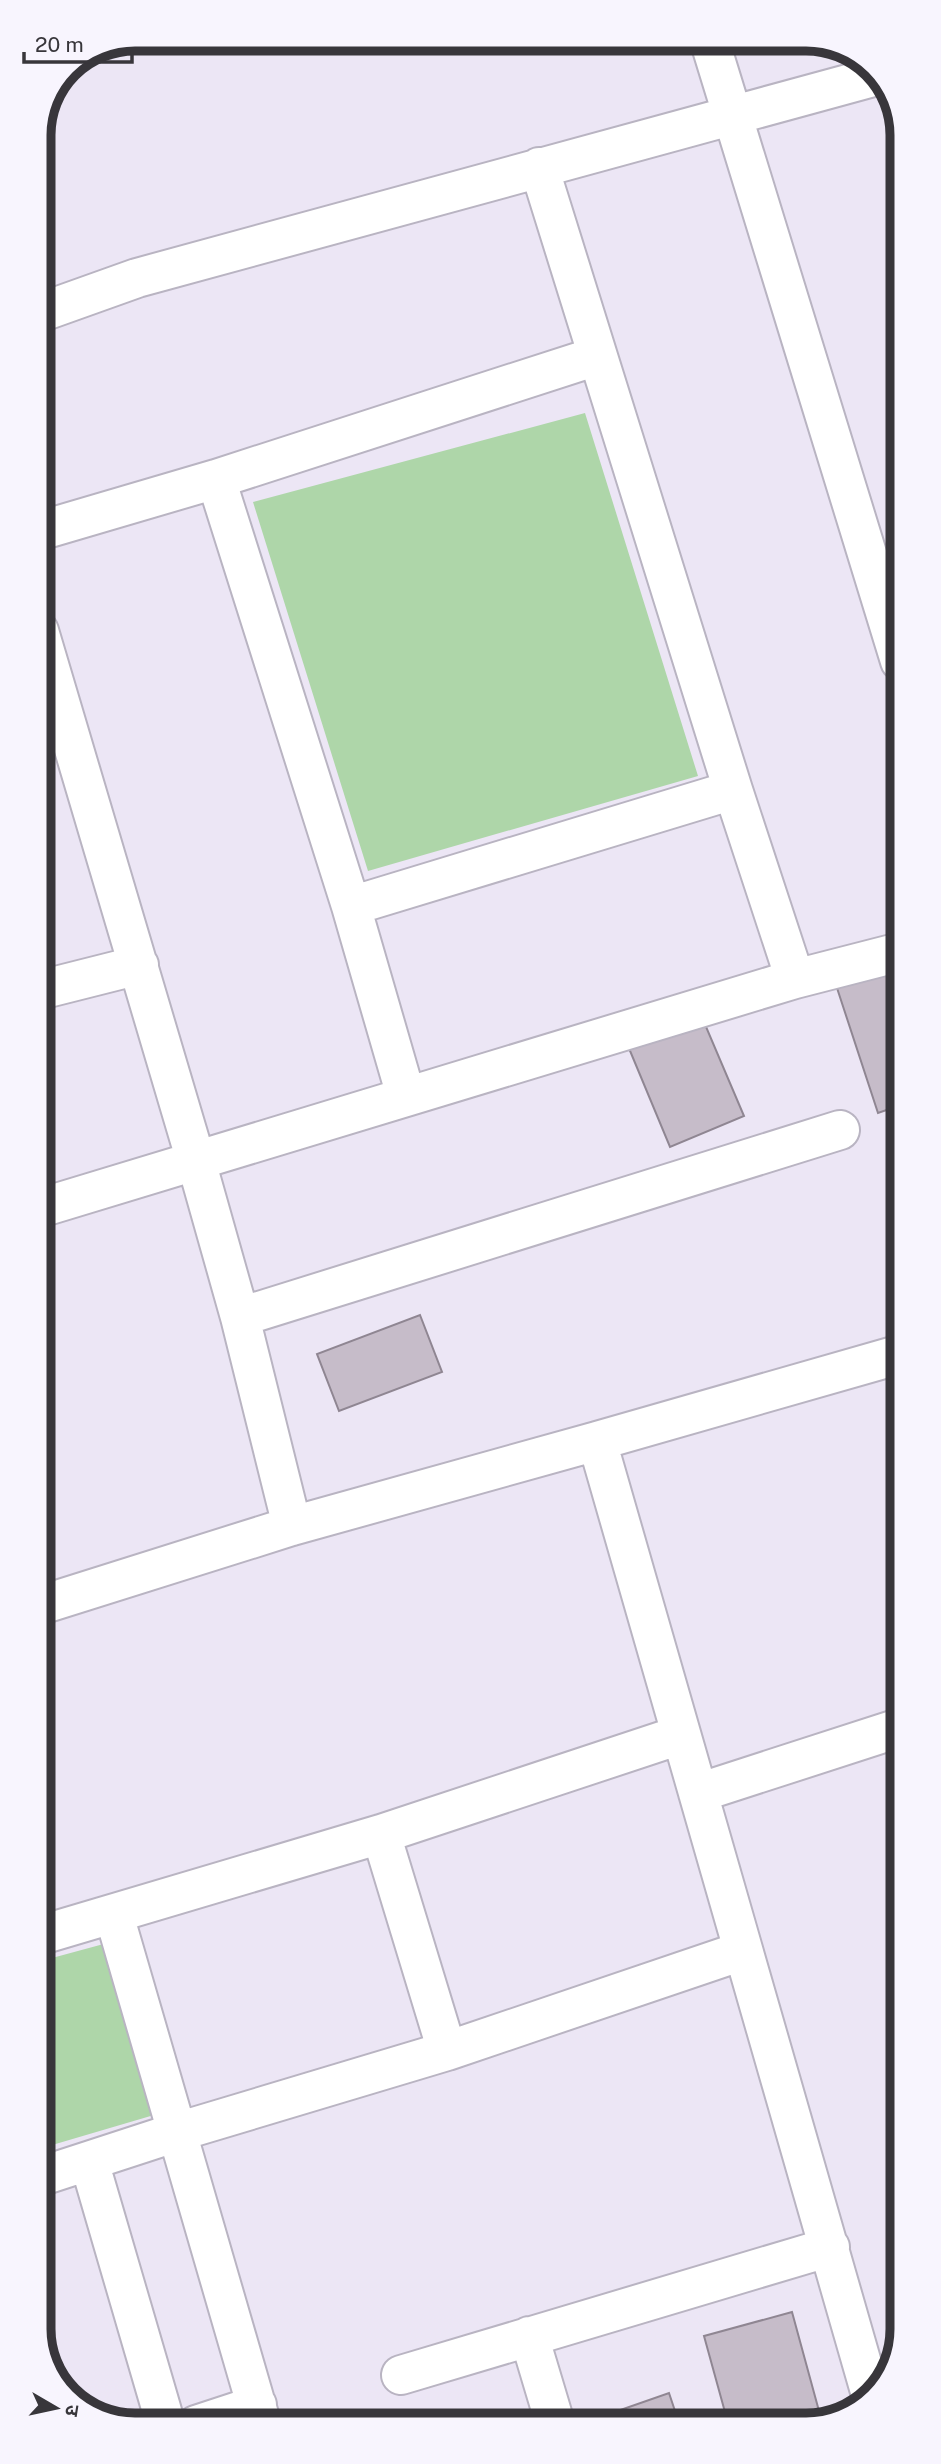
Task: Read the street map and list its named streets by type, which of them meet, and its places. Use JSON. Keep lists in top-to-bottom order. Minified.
{"scale_bar":"20 m","north":"right"}
